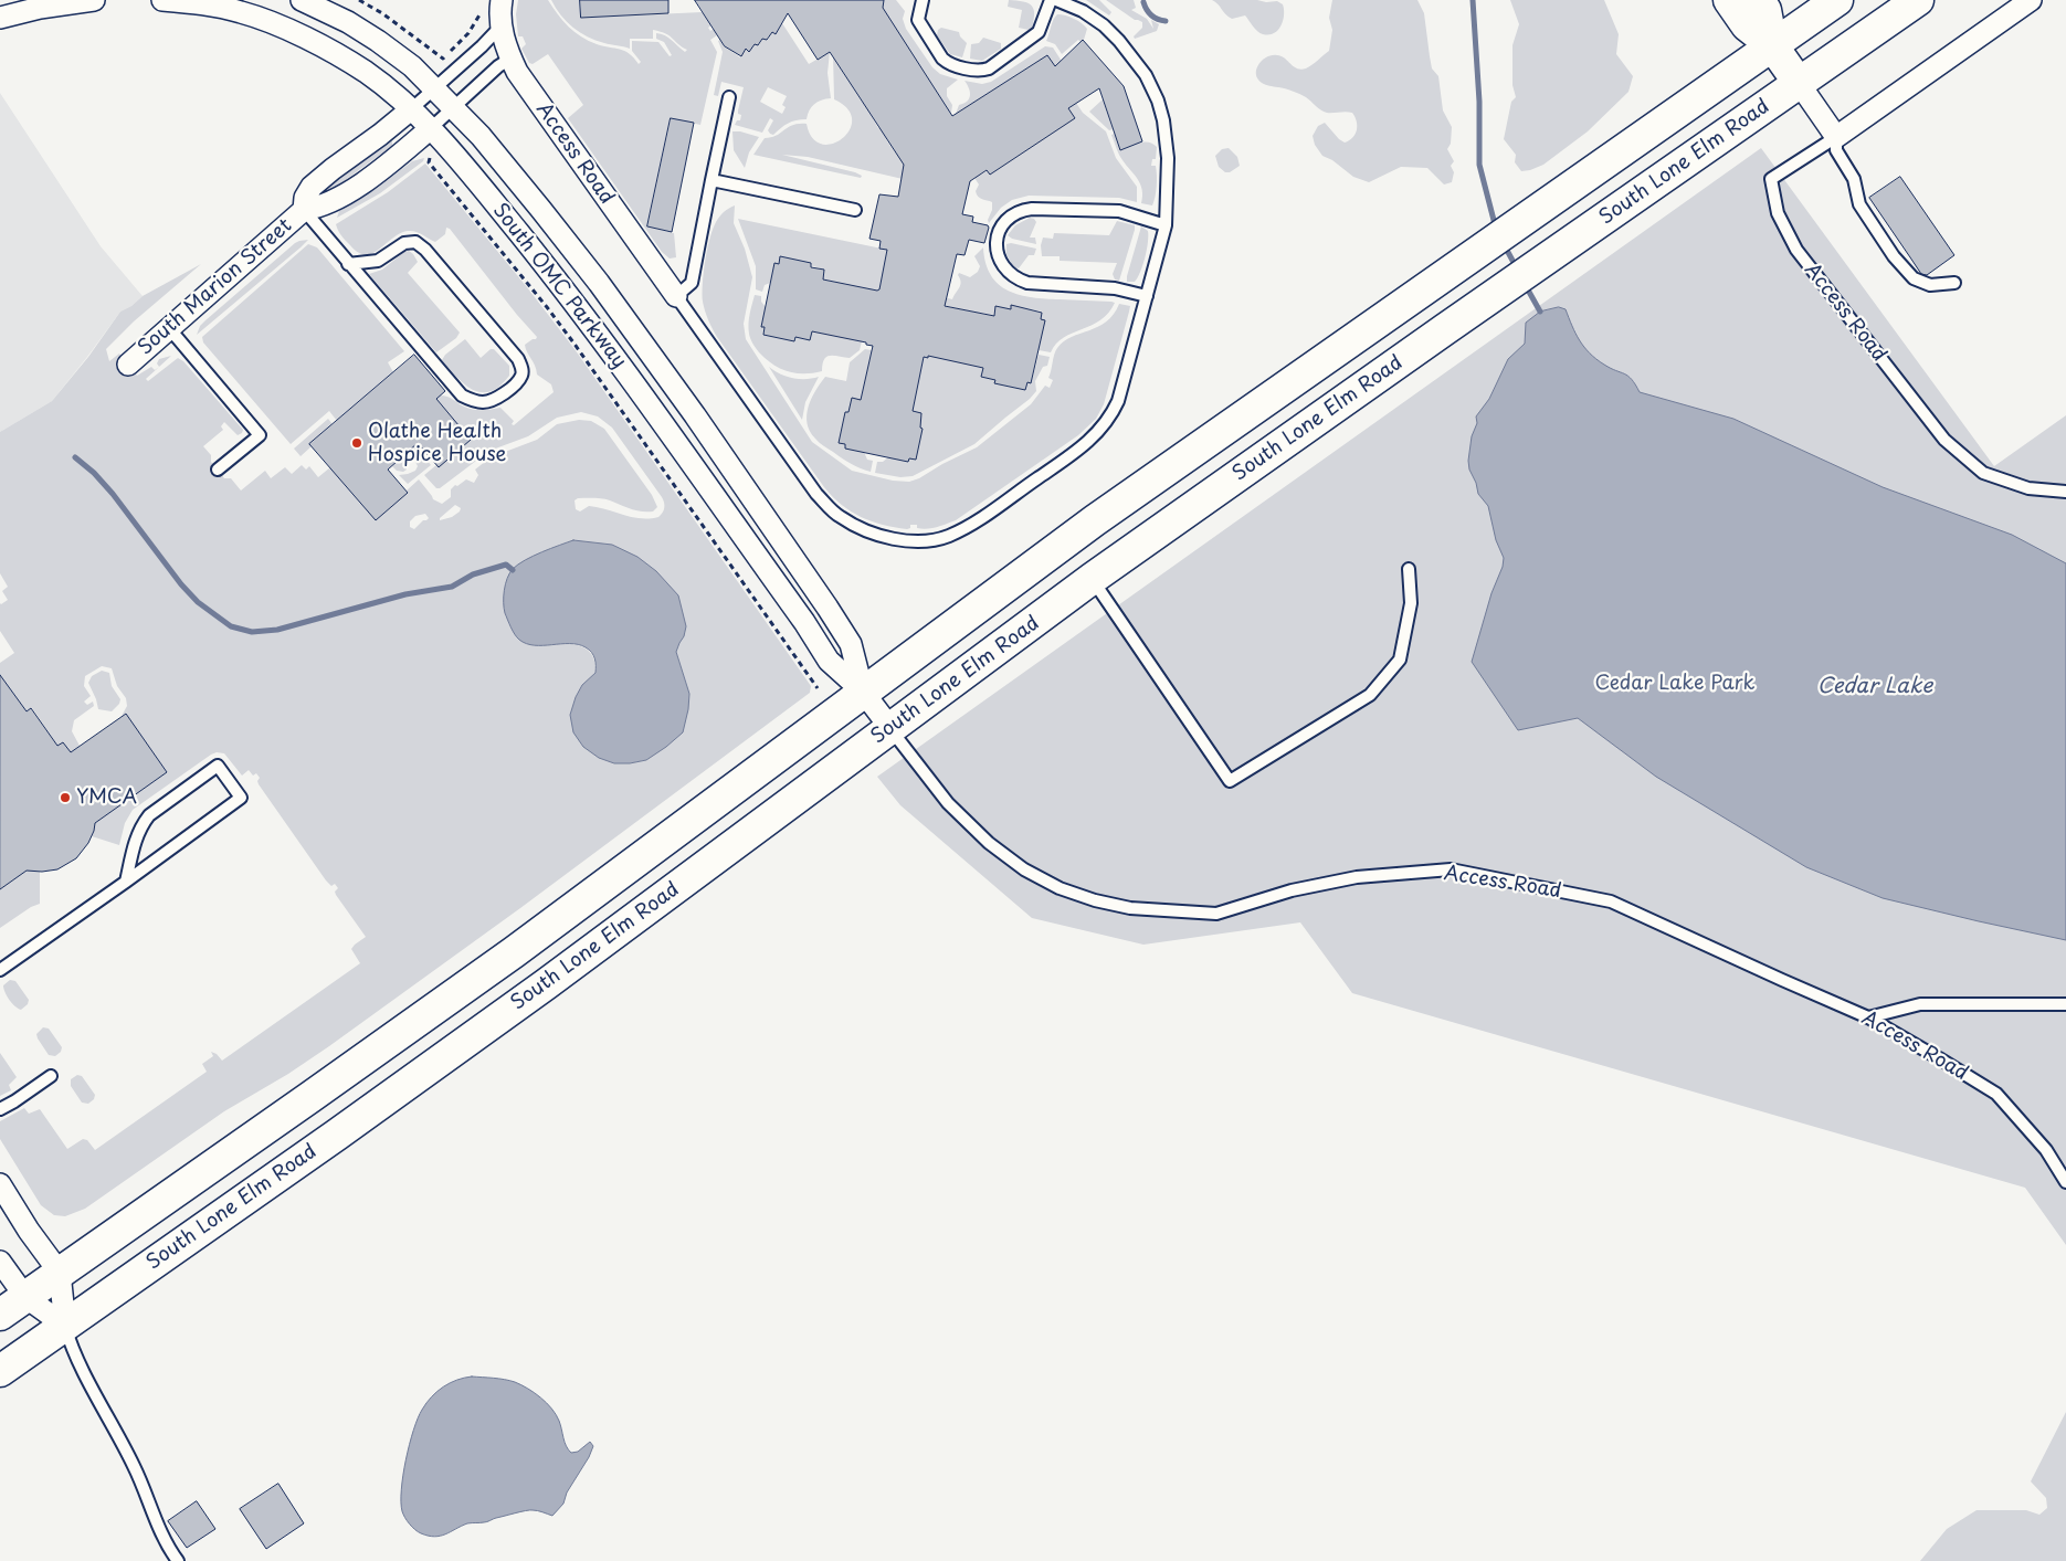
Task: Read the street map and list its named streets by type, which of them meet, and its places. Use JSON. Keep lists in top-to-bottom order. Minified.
{"streets":{"main road":["South Lone Elm Road"],"street":["Access Road","South OMC Parkway","South Marion Street"]},"crossings":[["Access Road","South Lone Elm Road"],["Access Road","South OMC Parkway"],["South Lone Elm Road","South OMC Parkway"],["South OMC Parkway","South Marion Street"]],"water":["Cedar Lake"],"parks":["Cedar Lake Park"],"places":["Olathe Health Hospice House","YMCA"]}
